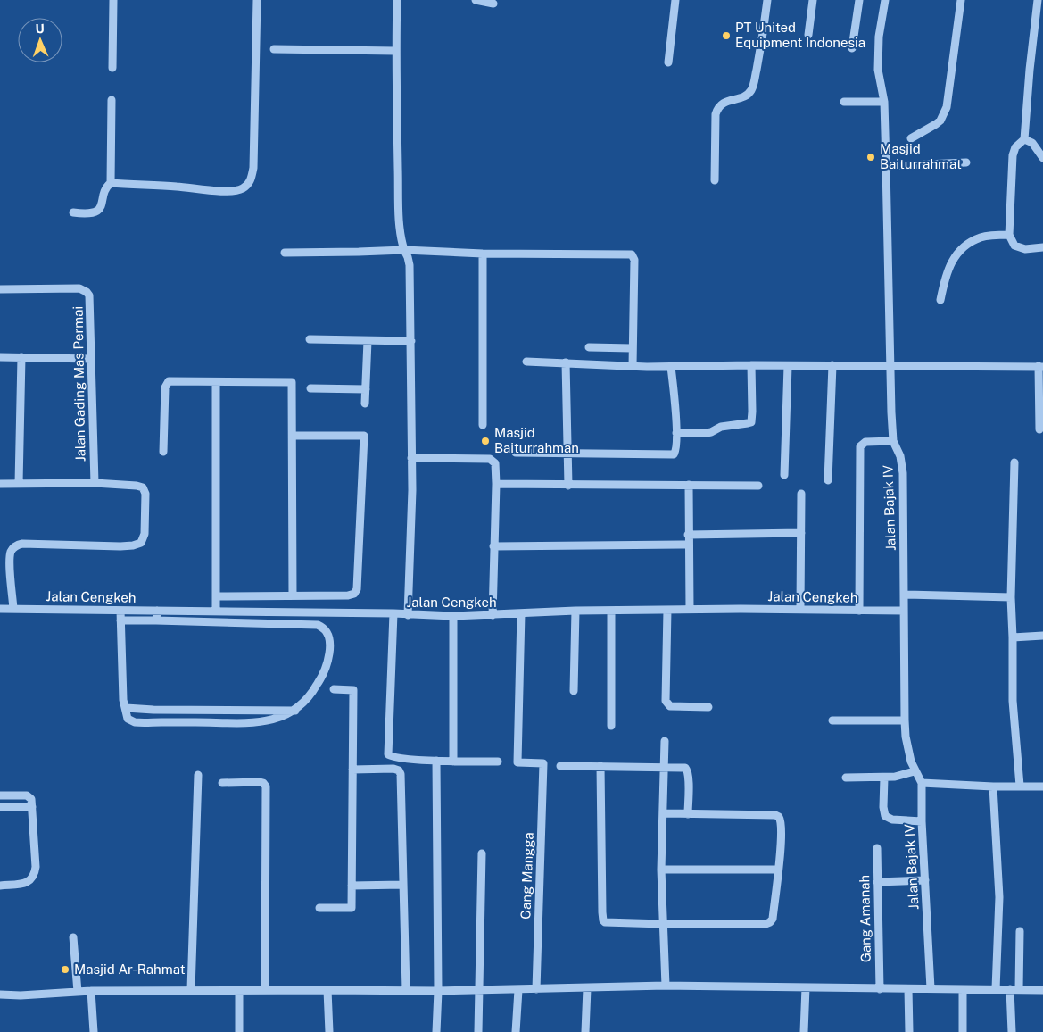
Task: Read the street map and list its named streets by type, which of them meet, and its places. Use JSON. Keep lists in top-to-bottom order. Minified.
{"streets":{"street":["Jalan Gading Mas Permai","Jalan Bajak IV","Jalan Cengkeh","Gang Mangga","Gang Amanah"]},"crossings":[["Jalan Bajak IV","Jalan Cengkeh"],["Jalan Cengkeh","Gang Mangga"]],"places":["PT United Equipment Indonesia","Masjid Baiturrahmat","Masjid Baiturrahman","Masjid Ar-Rahmat"],"north":"top"}
